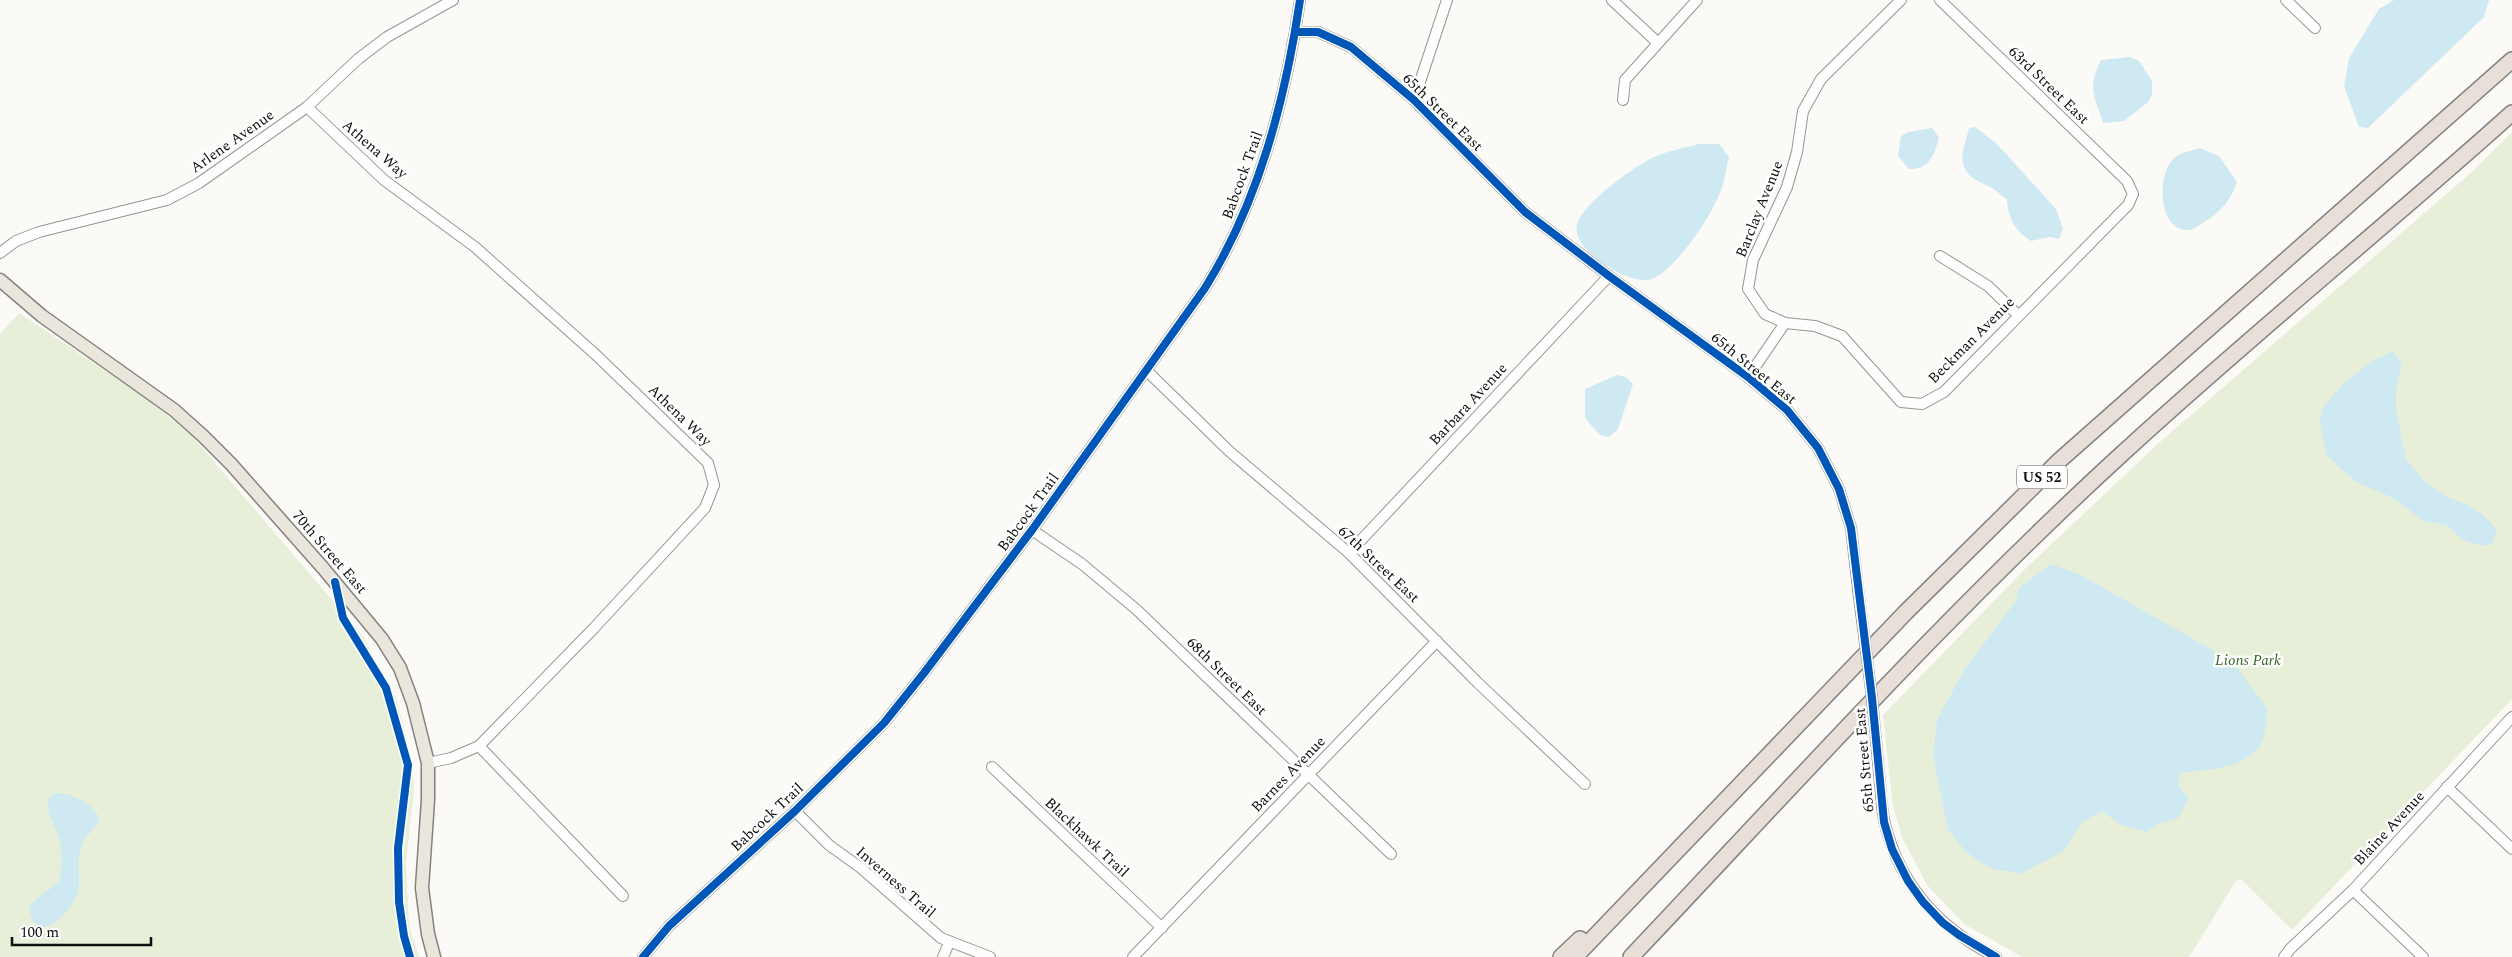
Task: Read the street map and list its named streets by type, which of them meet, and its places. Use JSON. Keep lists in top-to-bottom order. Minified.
{"streets":{"highway":["US 52"],"main road":["70th Street East"],"street":["63rd Street East","65th Street East","Arlene Avenue","Athena Way","Babcock Trail","Barclay Avenue","Beckman Avenue","Barbara Avenue","67th Street East","68th Street East","Barnes Avenue","Blaine Avenue","Blackhawk Trail","Inverness Trail"]},"crossings":[["63rd Street East","Beckman Avenue"],["65th Street East","Babcock Trail"],["65th Street East","Barbara Avenue"],["Arlene Avenue","Athena Way"],["Athena Way","70th Street East"],["Babcock Trail","67th Street East"],["Babcock Trail","68th Street East"],["Babcock Trail","Inverness Trail"],["Barclay Avenue","Beckman Avenue"],["Barbara Avenue","67th Street East"],["67th Street East","Barnes Avenue"],["68th Street East","Barnes Avenue"],["Barnes Avenue","Blackhawk Trail"]],"parks":["Lions Park"],"scale_bar":"100 m"}
